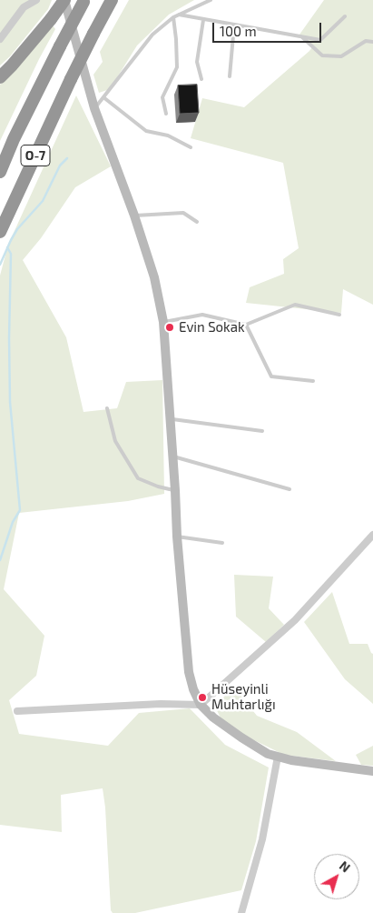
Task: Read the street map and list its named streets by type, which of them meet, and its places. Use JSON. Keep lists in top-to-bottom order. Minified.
{"streets":{"highway":["O-7"]},"places":["Evin Sokak","Hüseyinli Muhtarlığı"],"scale_bar":"100 m","north":"top right"}
